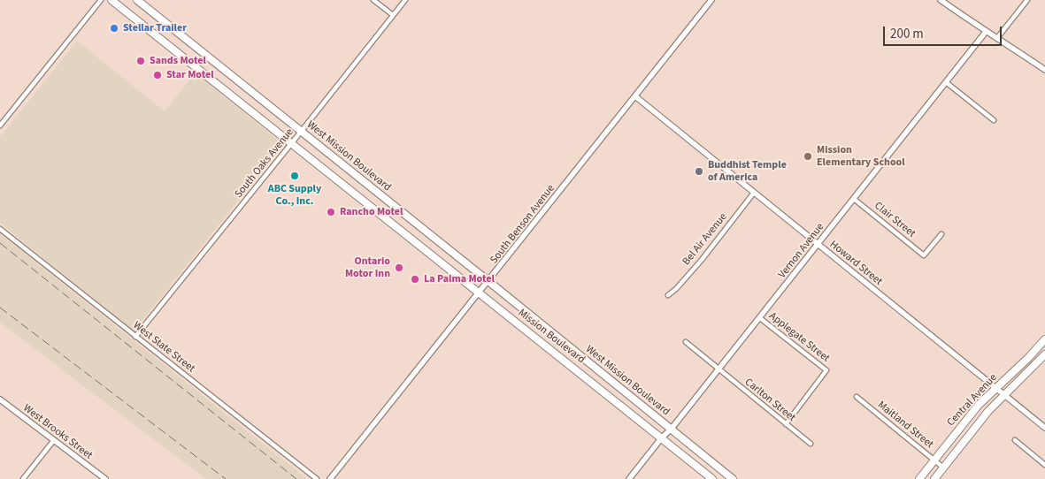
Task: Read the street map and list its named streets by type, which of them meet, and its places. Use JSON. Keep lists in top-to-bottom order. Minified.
{"streets":{"main road":["West Mission Boulevard","Mission Boulevard","Central Avenue"],"street":["South Oaks Avenue","Clair Street","South Benson Avenue","Bel Air Avenue","Vernon Avenue","Howard Street","Applegate Street","West State Street","Carlton Street","Maitland Street","West Brooks Street"]},"crossings":[["West Mission Boulevard","South Oaks Avenue"],["West Mission Boulevard","South Benson Avenue"],["West Mission Boulevard","Vernon Avenue"],["South Oaks Avenue","West State Street"],["Clair Street","Vernon Avenue"],["South Benson Avenue","Howard Street"],["South Benson Avenue","Mission Boulevard"],["Bel Air Avenue","Howard Street"],["Vernon Avenue","Howard Street"],["Vernon Avenue","Mission Boulevard"],["Vernon Avenue","Applegate Street"],["Vernon Avenue","Carlton Street"],["Howard Street","Central Avenue"],["Applegate Street","Carlton Street"],["Central Avenue","Maitland Street"]],"places":["Stellar Trailer","Sands Motel","Star Motel","Mission Elementary School","Buddhist Temple of America","ABC Supply Co., Inc.","Rancho Motel","Ontario Motor Inn","La Palma Motel"],"scale_bar":"200 m"}
